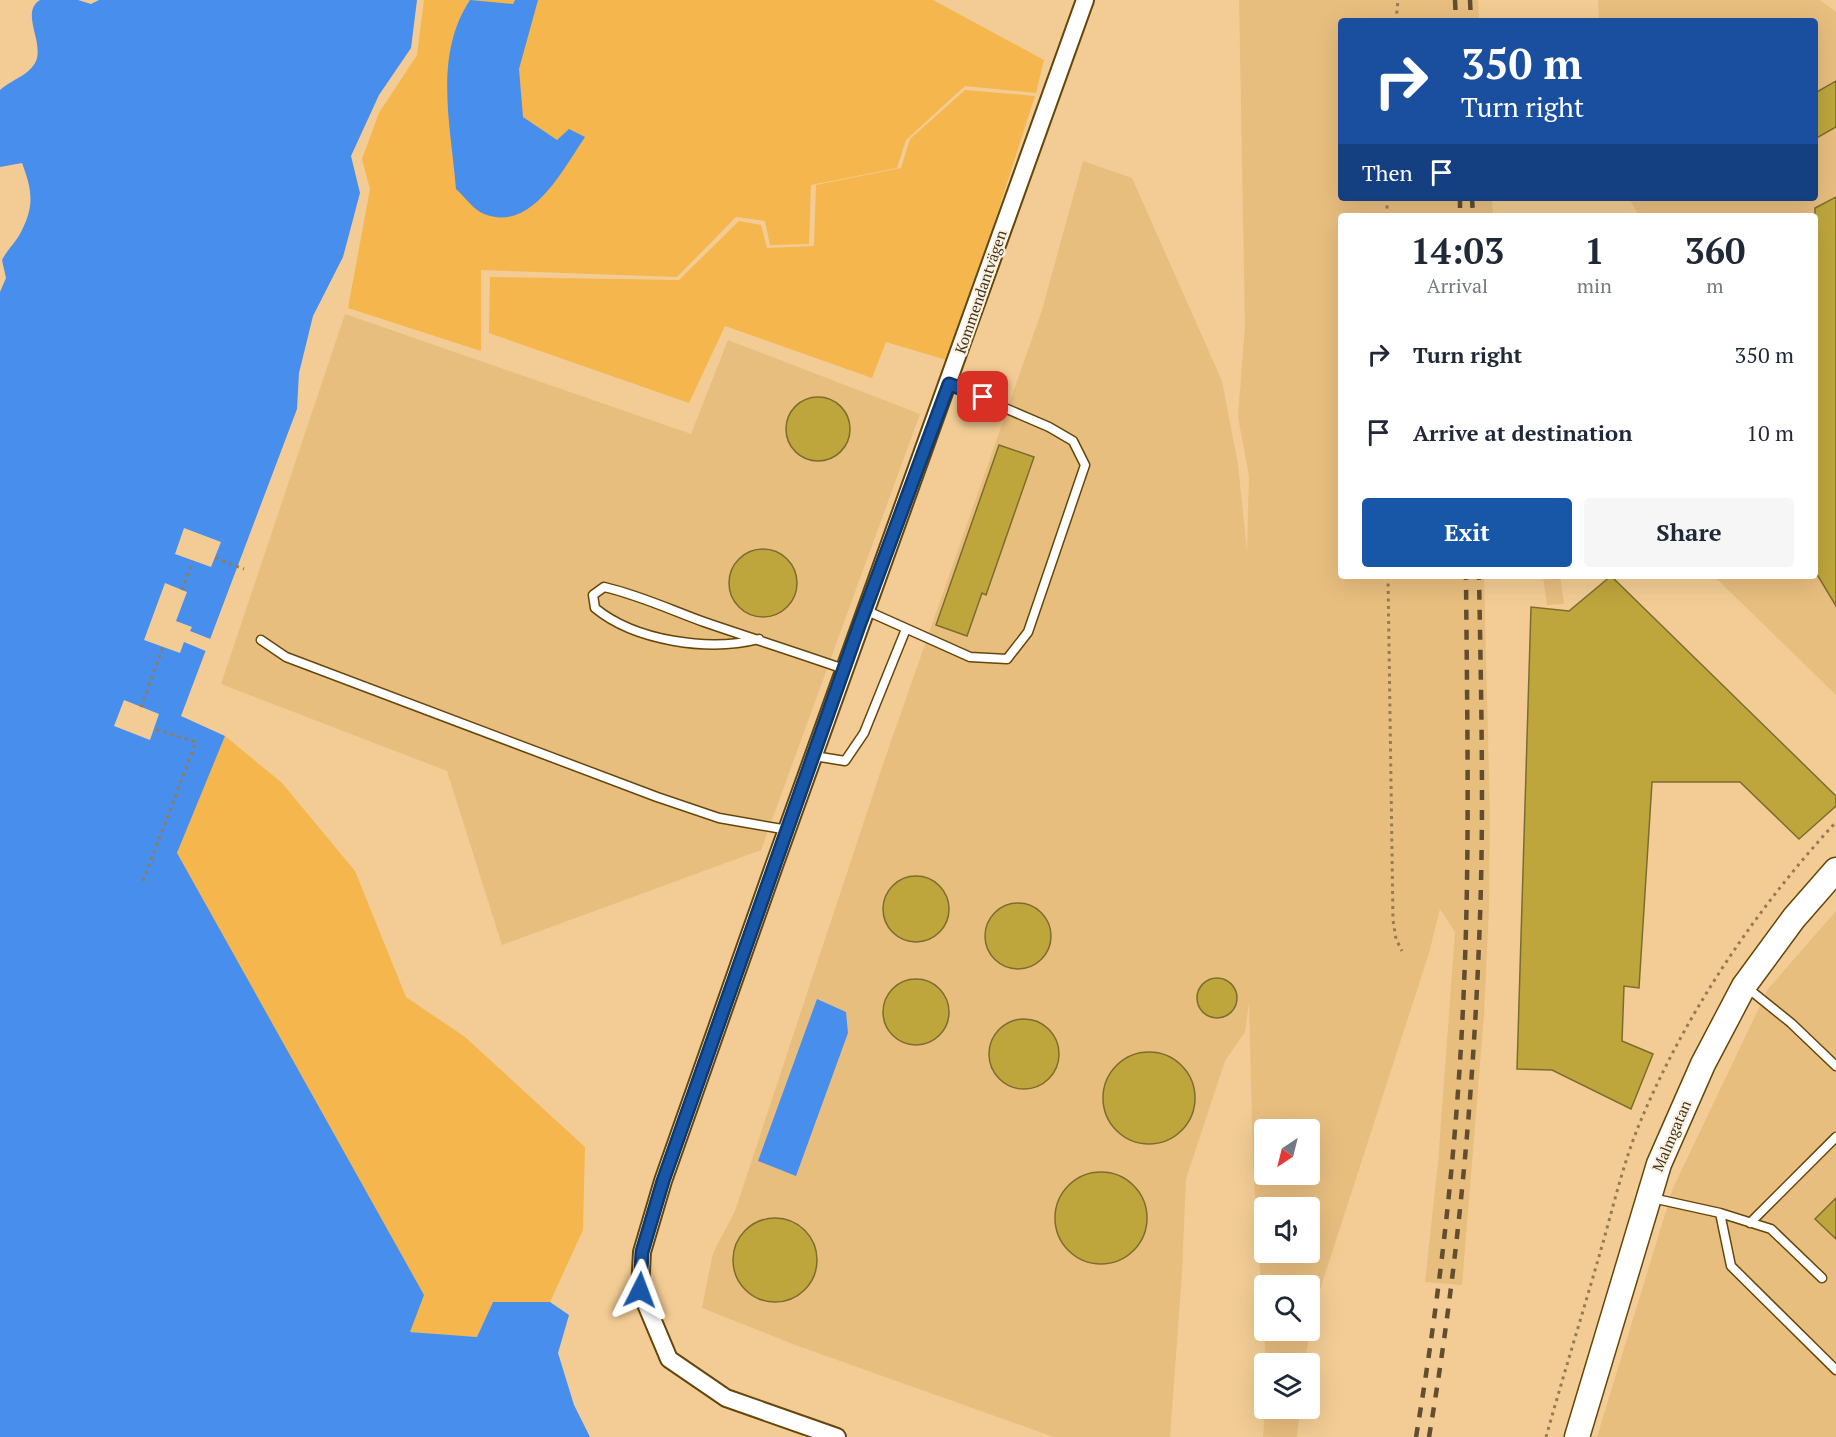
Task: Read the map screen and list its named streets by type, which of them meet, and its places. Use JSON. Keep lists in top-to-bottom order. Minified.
{"streets":{"street":["Kommendantvägen","Malmgatan"]},"north":"bottom left","page":{"turn":["350 m","Turn right"],"then":"Then","eta":["14:03","Arrival","1","min","360","m"],"list":[{"name":"Turn right","value":"350 m"},{"name":"Arrive at destination","value":"10 m"}],"buttons":["Exit","Share"]}}
